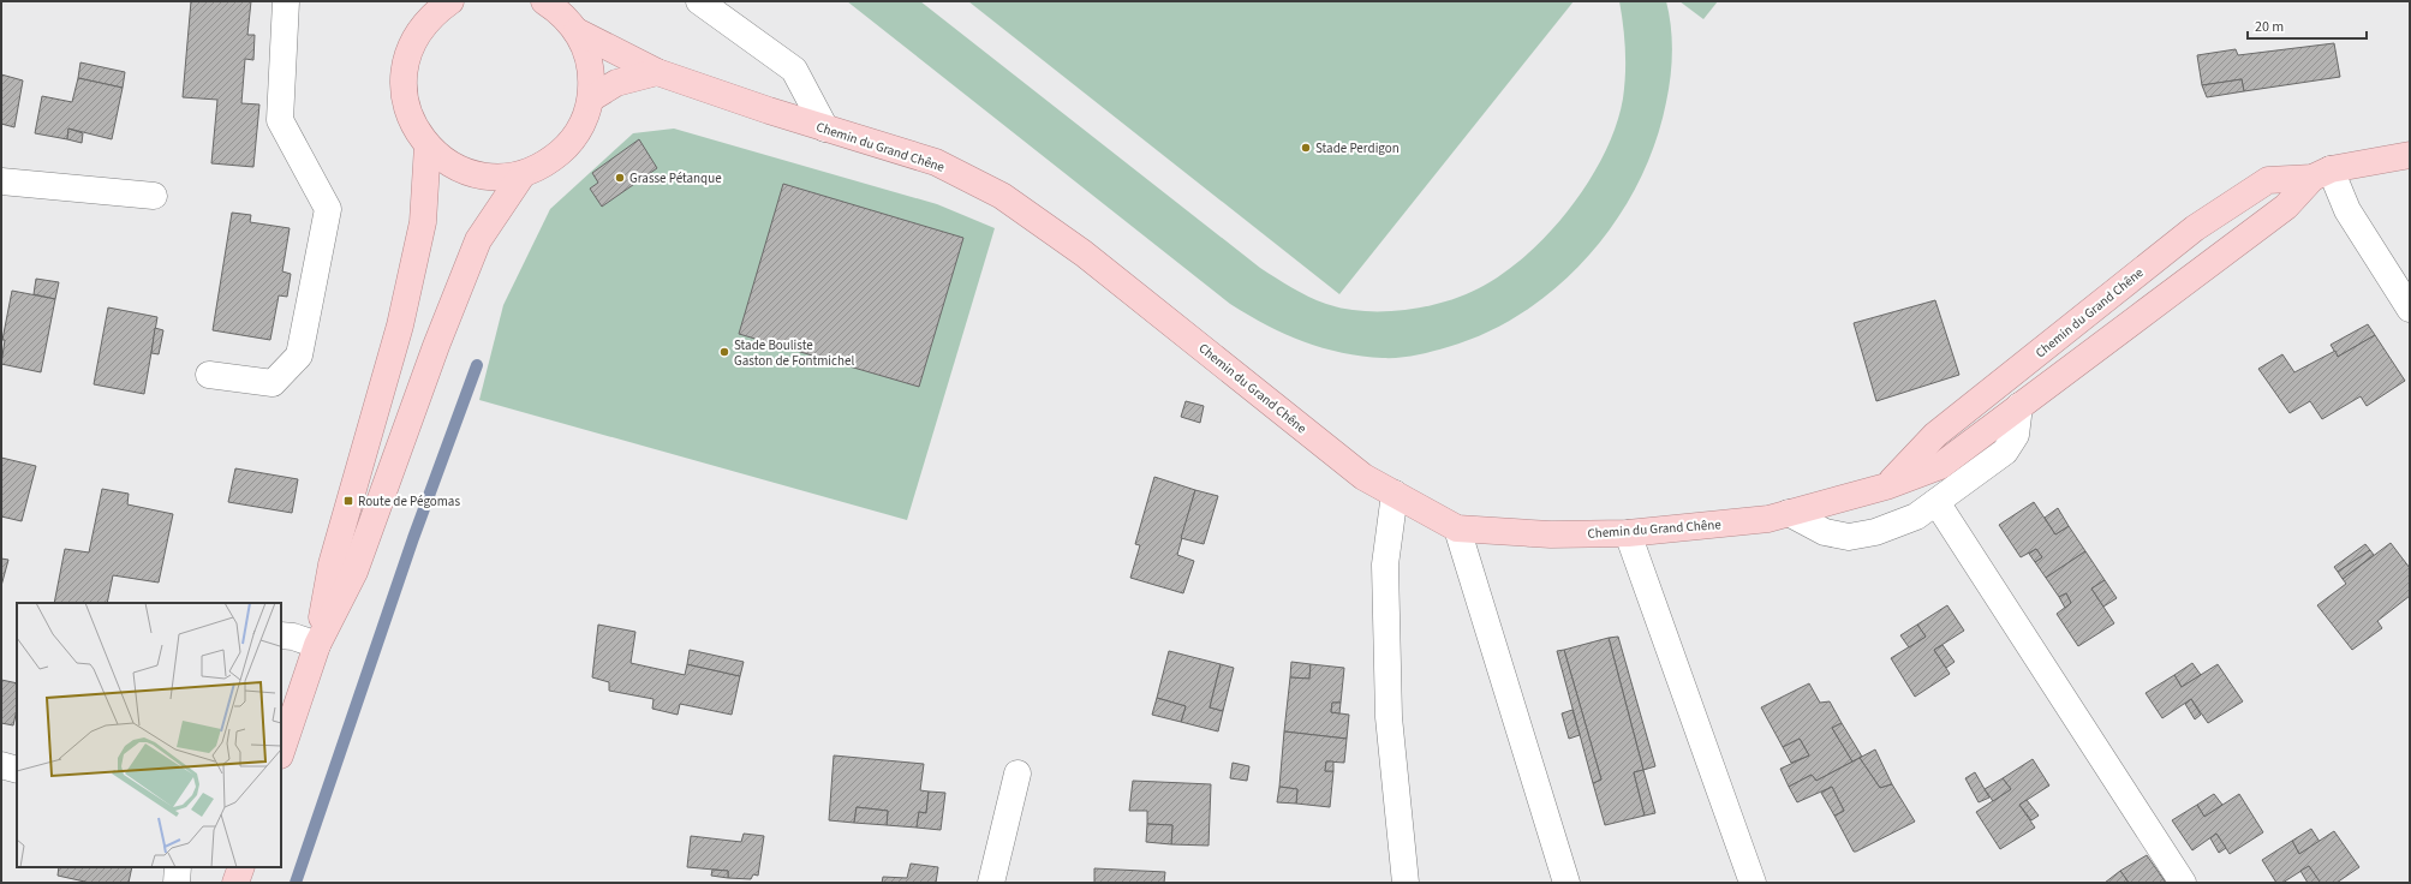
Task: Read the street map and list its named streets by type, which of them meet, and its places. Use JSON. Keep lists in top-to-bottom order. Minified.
{"streets":{"main road":["Chemin du Grand Chêne"]},"places":{"other":["Stade Perdigon","Grasse Pétanque","Stade Bouliste Gaston de Fontmichel"],"transit":["Route de Pégomas"]},"scale_bar":"20 m"}
